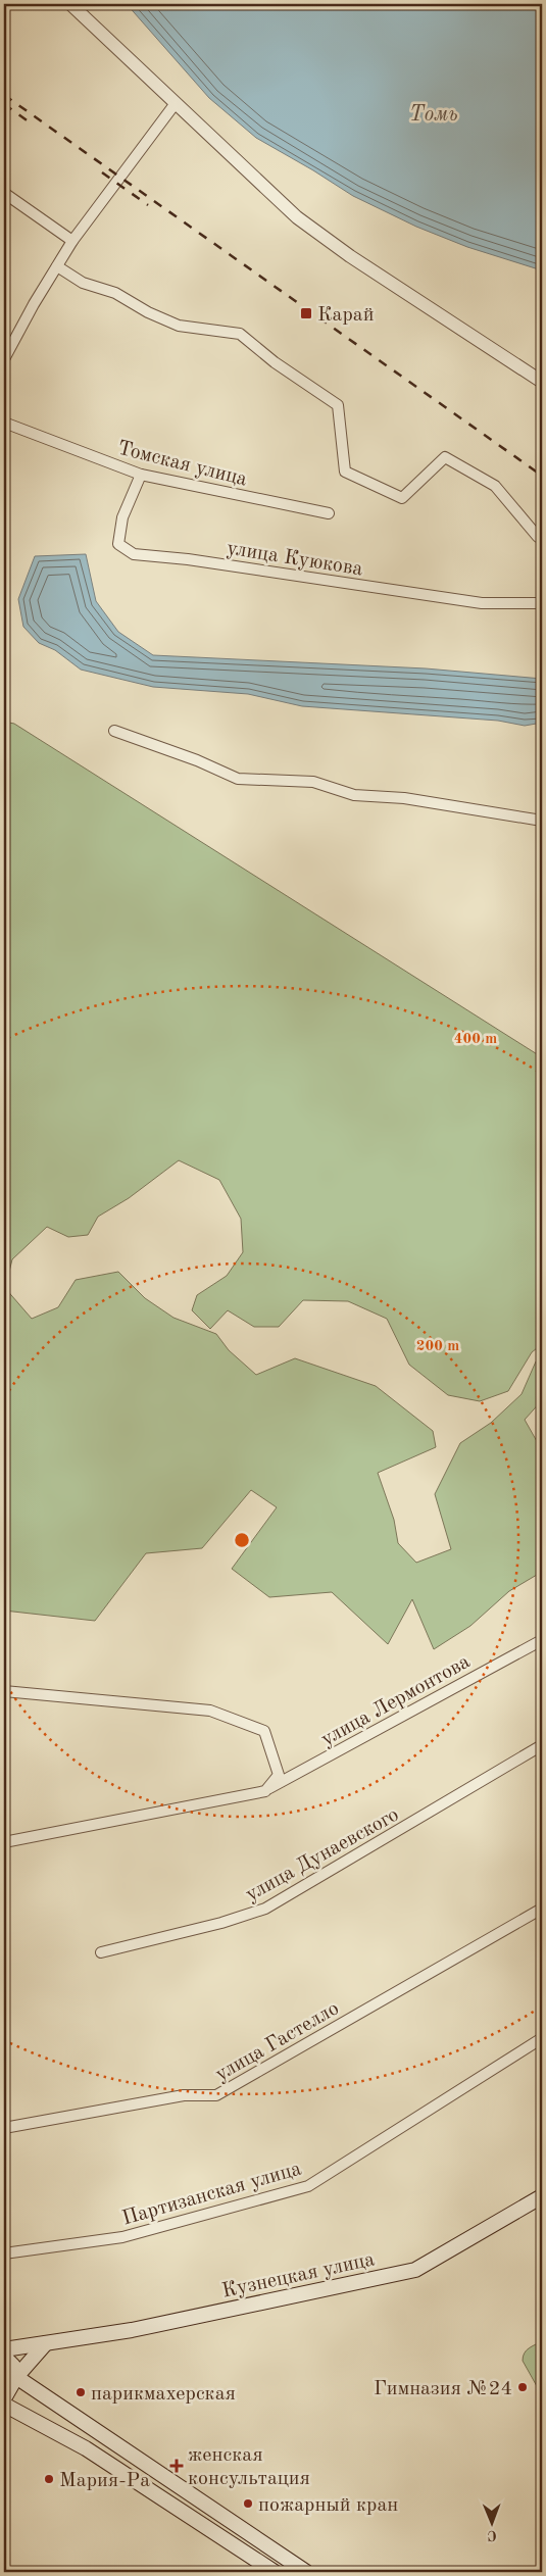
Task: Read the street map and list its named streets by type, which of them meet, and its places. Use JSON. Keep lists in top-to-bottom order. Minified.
{"streets":{"main road":["Кузнецкая улица"],"street":["Томская улица","улица Куюкова","улица Лермонтова","улица Дунаевского","улица Гастелло","Партизанская улица"]},"crossings":[["Томская улица","улица Куюкова"]],"water":["Томь"],"places":{"transit":["Карай"],"other":["Гимназия №24","парикмахерская","Мария-Ра","пожарный кран"],"health":["женская консультация"]},"north":"bottom","rings":["400 m","200 m"]}
